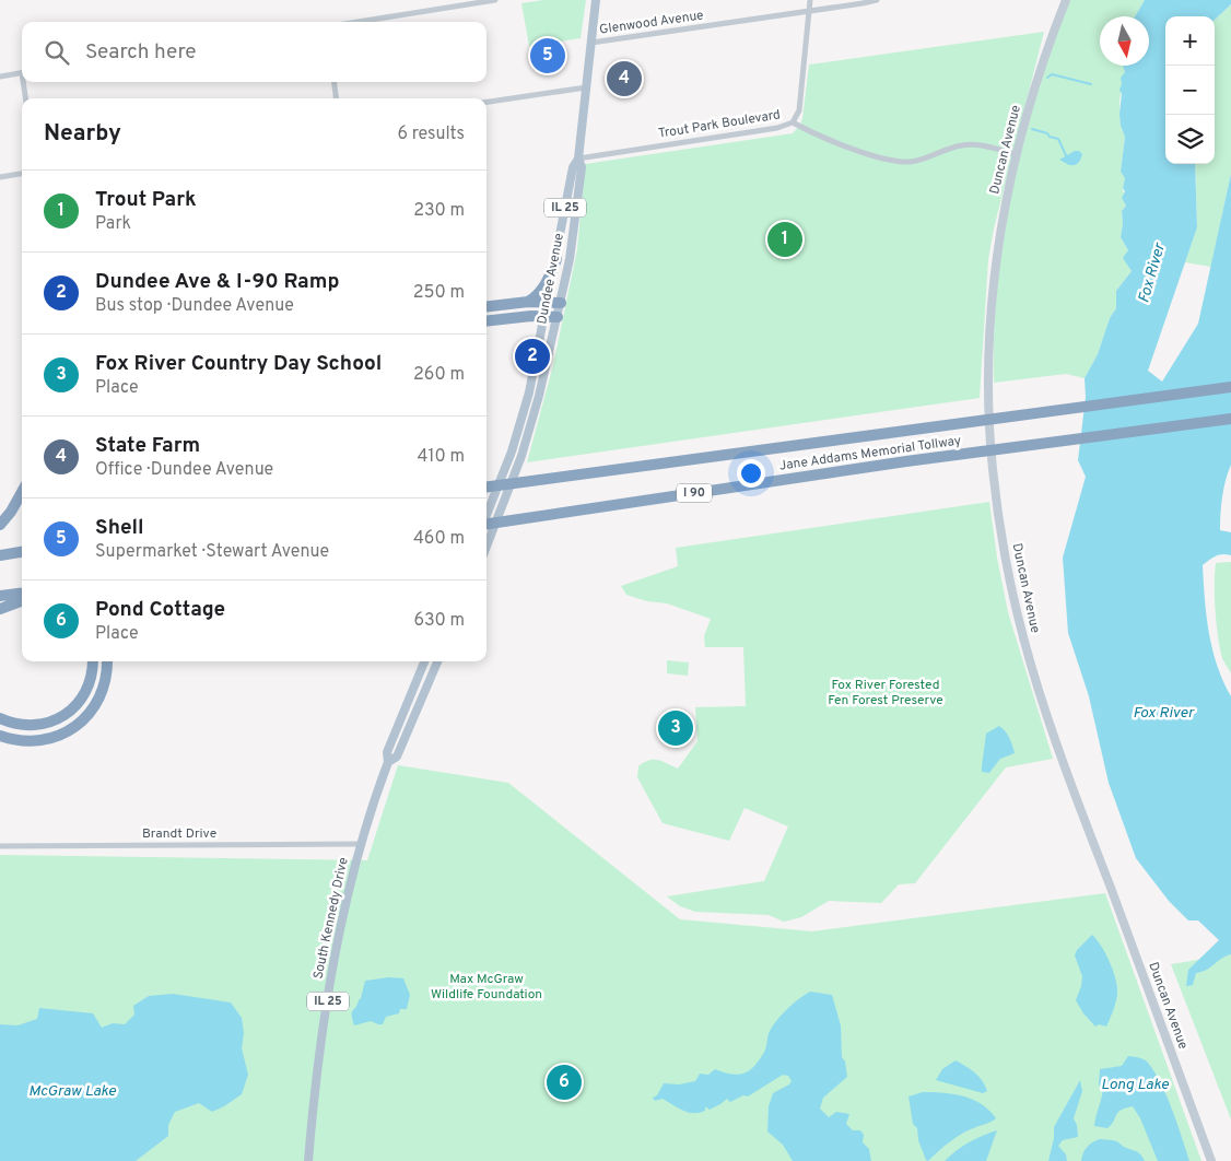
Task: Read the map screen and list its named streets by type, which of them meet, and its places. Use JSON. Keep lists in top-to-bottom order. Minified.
{"streets":{"highway":["Jane Addams Memorial Tollway","I 90"],"main road":["IL 25","Dundee Avenue","South Kennedy Drive"],"street":["Glenwood Avenue","Trout Park Boulevard","Duncan Avenue","Brandt Drive"]},"crossings":[["Glenwood Avenue","Dundee Avenue"],["Trout Park Boulevard","Duncan Avenue"],["Trout Park Boulevard","Dundee Avenue"],["IL 25","Brandt Drive"],["IL 25","South Kennedy Drive"],["Brandt Drive","South Kennedy Drive"]],"water":["Fox River","Long Lake","McGraw Lake"],"parks":["Fox River Forested Fen Forest Preserve","Max McGraw Wildlife Foundation"],"north":"bottom","page":{"map_buttons":["+","−"],"search":"Search here","pins":["5","4","1","2","3","6"],"heading":["Nearby","6 results"],"list":[{"mark":"1","name":"Trout Park","note":"Park","value":"230 m"},{"mark":"2","name":"Dundee Ave & I-90 Ramp","note":"Bus stop · Dundee Avenue","value":"250 m"},{"mark":"3","name":"Fox River Country Day School","note":"Place","value":"260 m"},{"mark":"4","name":"State Farm","note":"Office · Dundee Avenue","value":"410 m"},{"mark":"5","name":"Shell","note":"Supermarket · Stewart Avenue","value":"460 m"},{"mark":"6","name":"Pond Cottage","note":"Place","value":"630 m"}]}}
